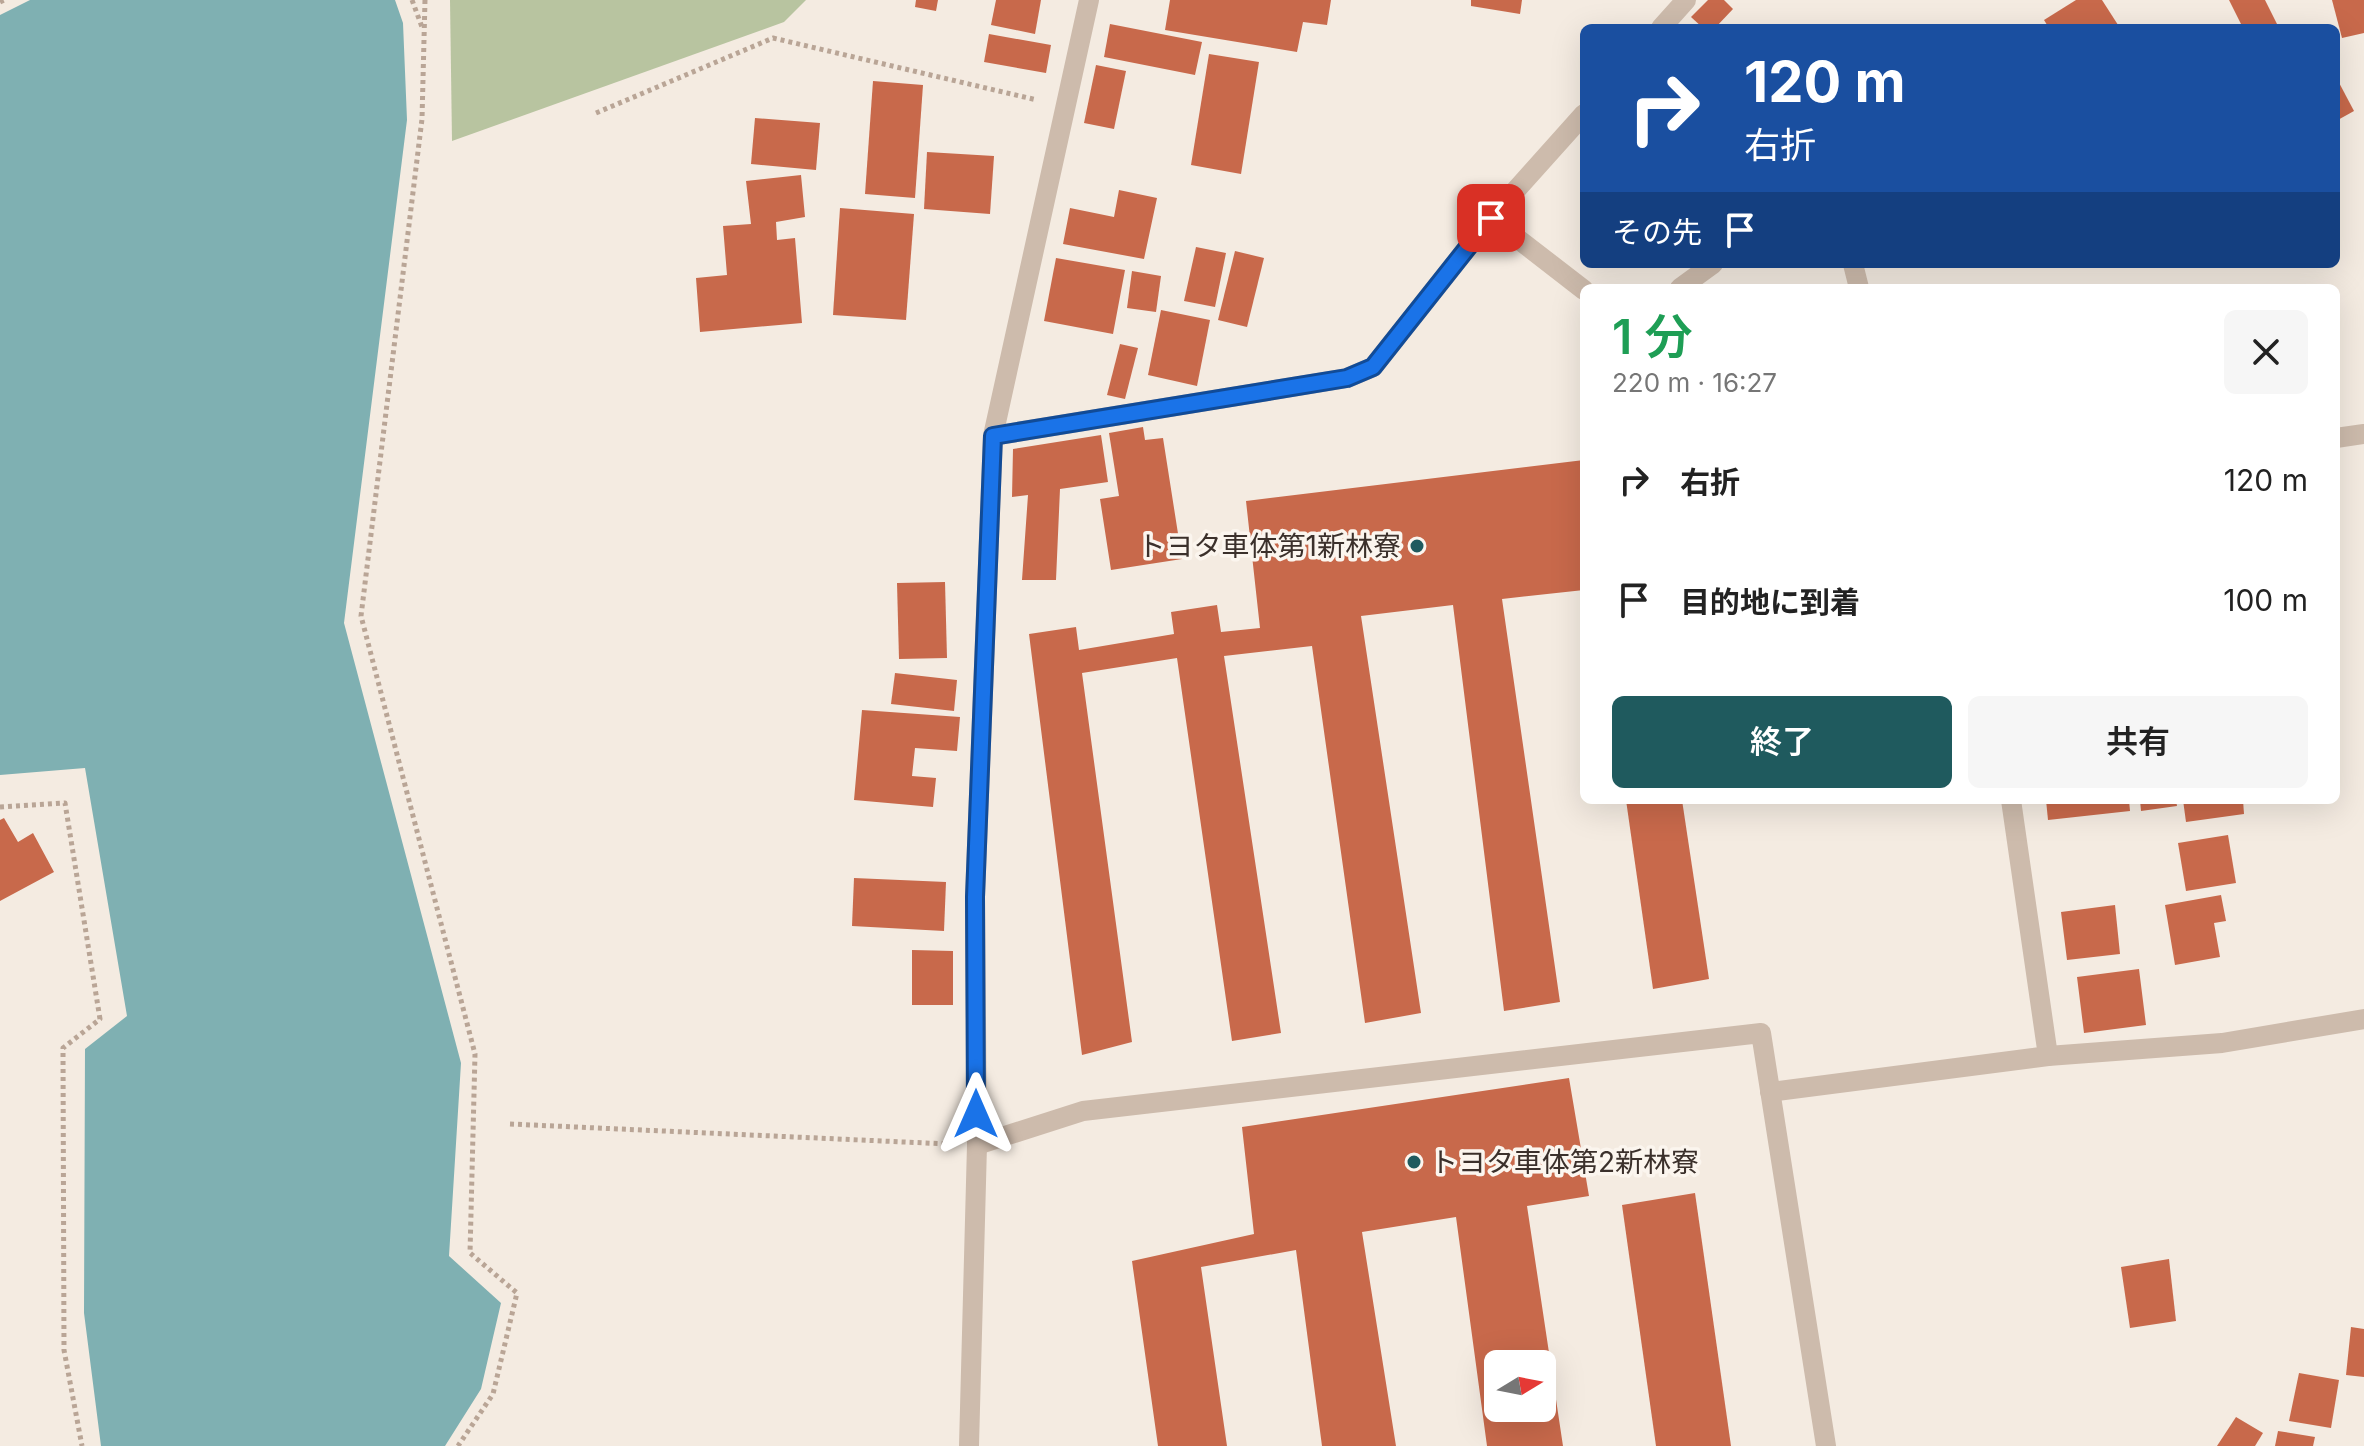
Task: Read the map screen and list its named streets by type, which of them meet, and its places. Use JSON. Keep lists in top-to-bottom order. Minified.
{"places":["トヨタ車体第1新林寮","トヨタ車体第2新林寮"],"north":"right","page":{"turn":["120 m","右折"],"then":"その先","heading":["1 分","220 m · 16:27"],"list":[{"name":"右折","value":"120 m"},{"name":"目的地に到着","value":"100 m"}],"buttons":["終了","共有"]}}
